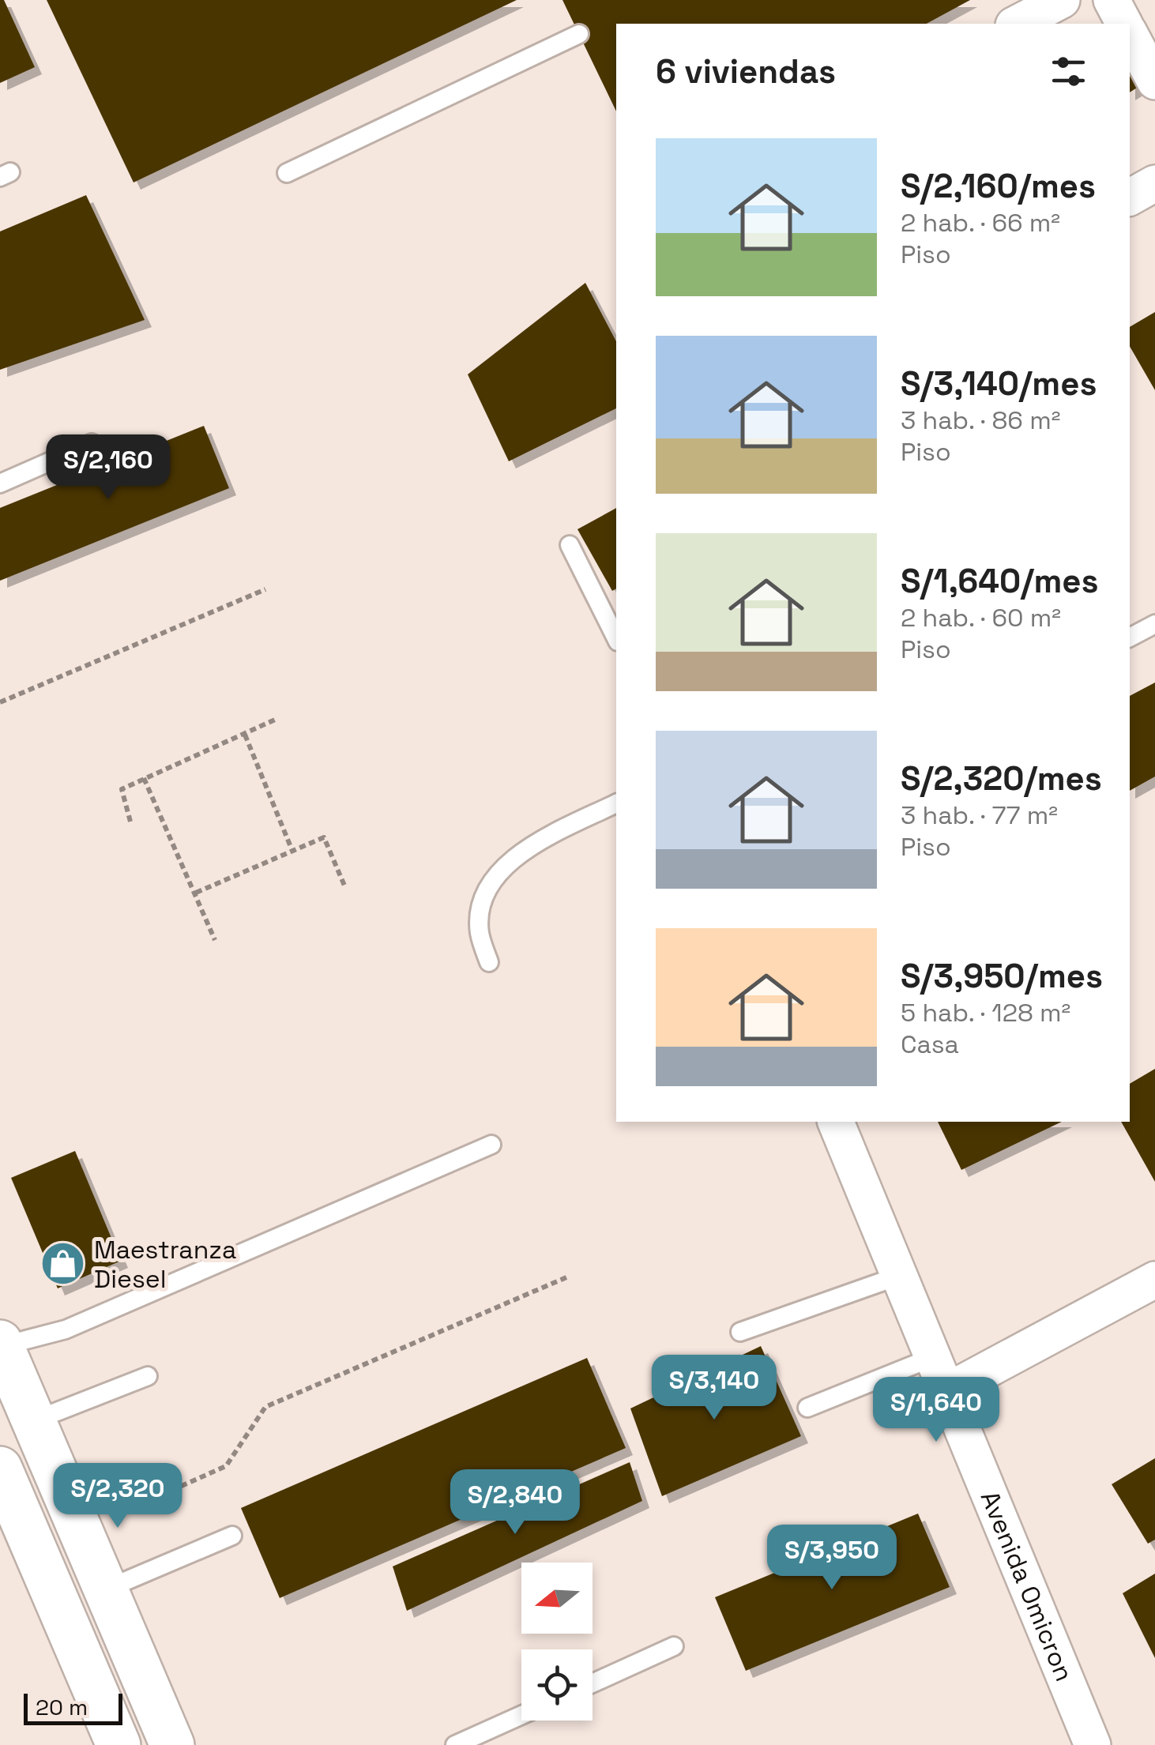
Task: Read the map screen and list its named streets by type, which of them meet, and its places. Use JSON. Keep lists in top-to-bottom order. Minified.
{"streets":{"street":["Avenida Omicron"]},"places":{"shop":["Maestranza Diesel"]},"scale_bar":"20 m","north":"left","page":{"heading":"6 viviendas","list":[{"name":"S/2,160/mes","note":"2 hab. · 66 m² · Piso"},{"name":"S/3,140/mes","note":"3 hab. · 86 m² · Piso"},{"name":"S/1,640/mes","note":"2 hab. · 60 m² · Piso"},{"name":"S/2,320/mes","note":"3 hab. · 77 m² · Piso"},{"name":"S/3,950/mes","note":"5 hab. · 128 m² · Casa"}],"price":["S/2,160","S/3,140","S/1,640","S/2,320","S/2,840","S/3,950"],"scale":"20 m"}}
